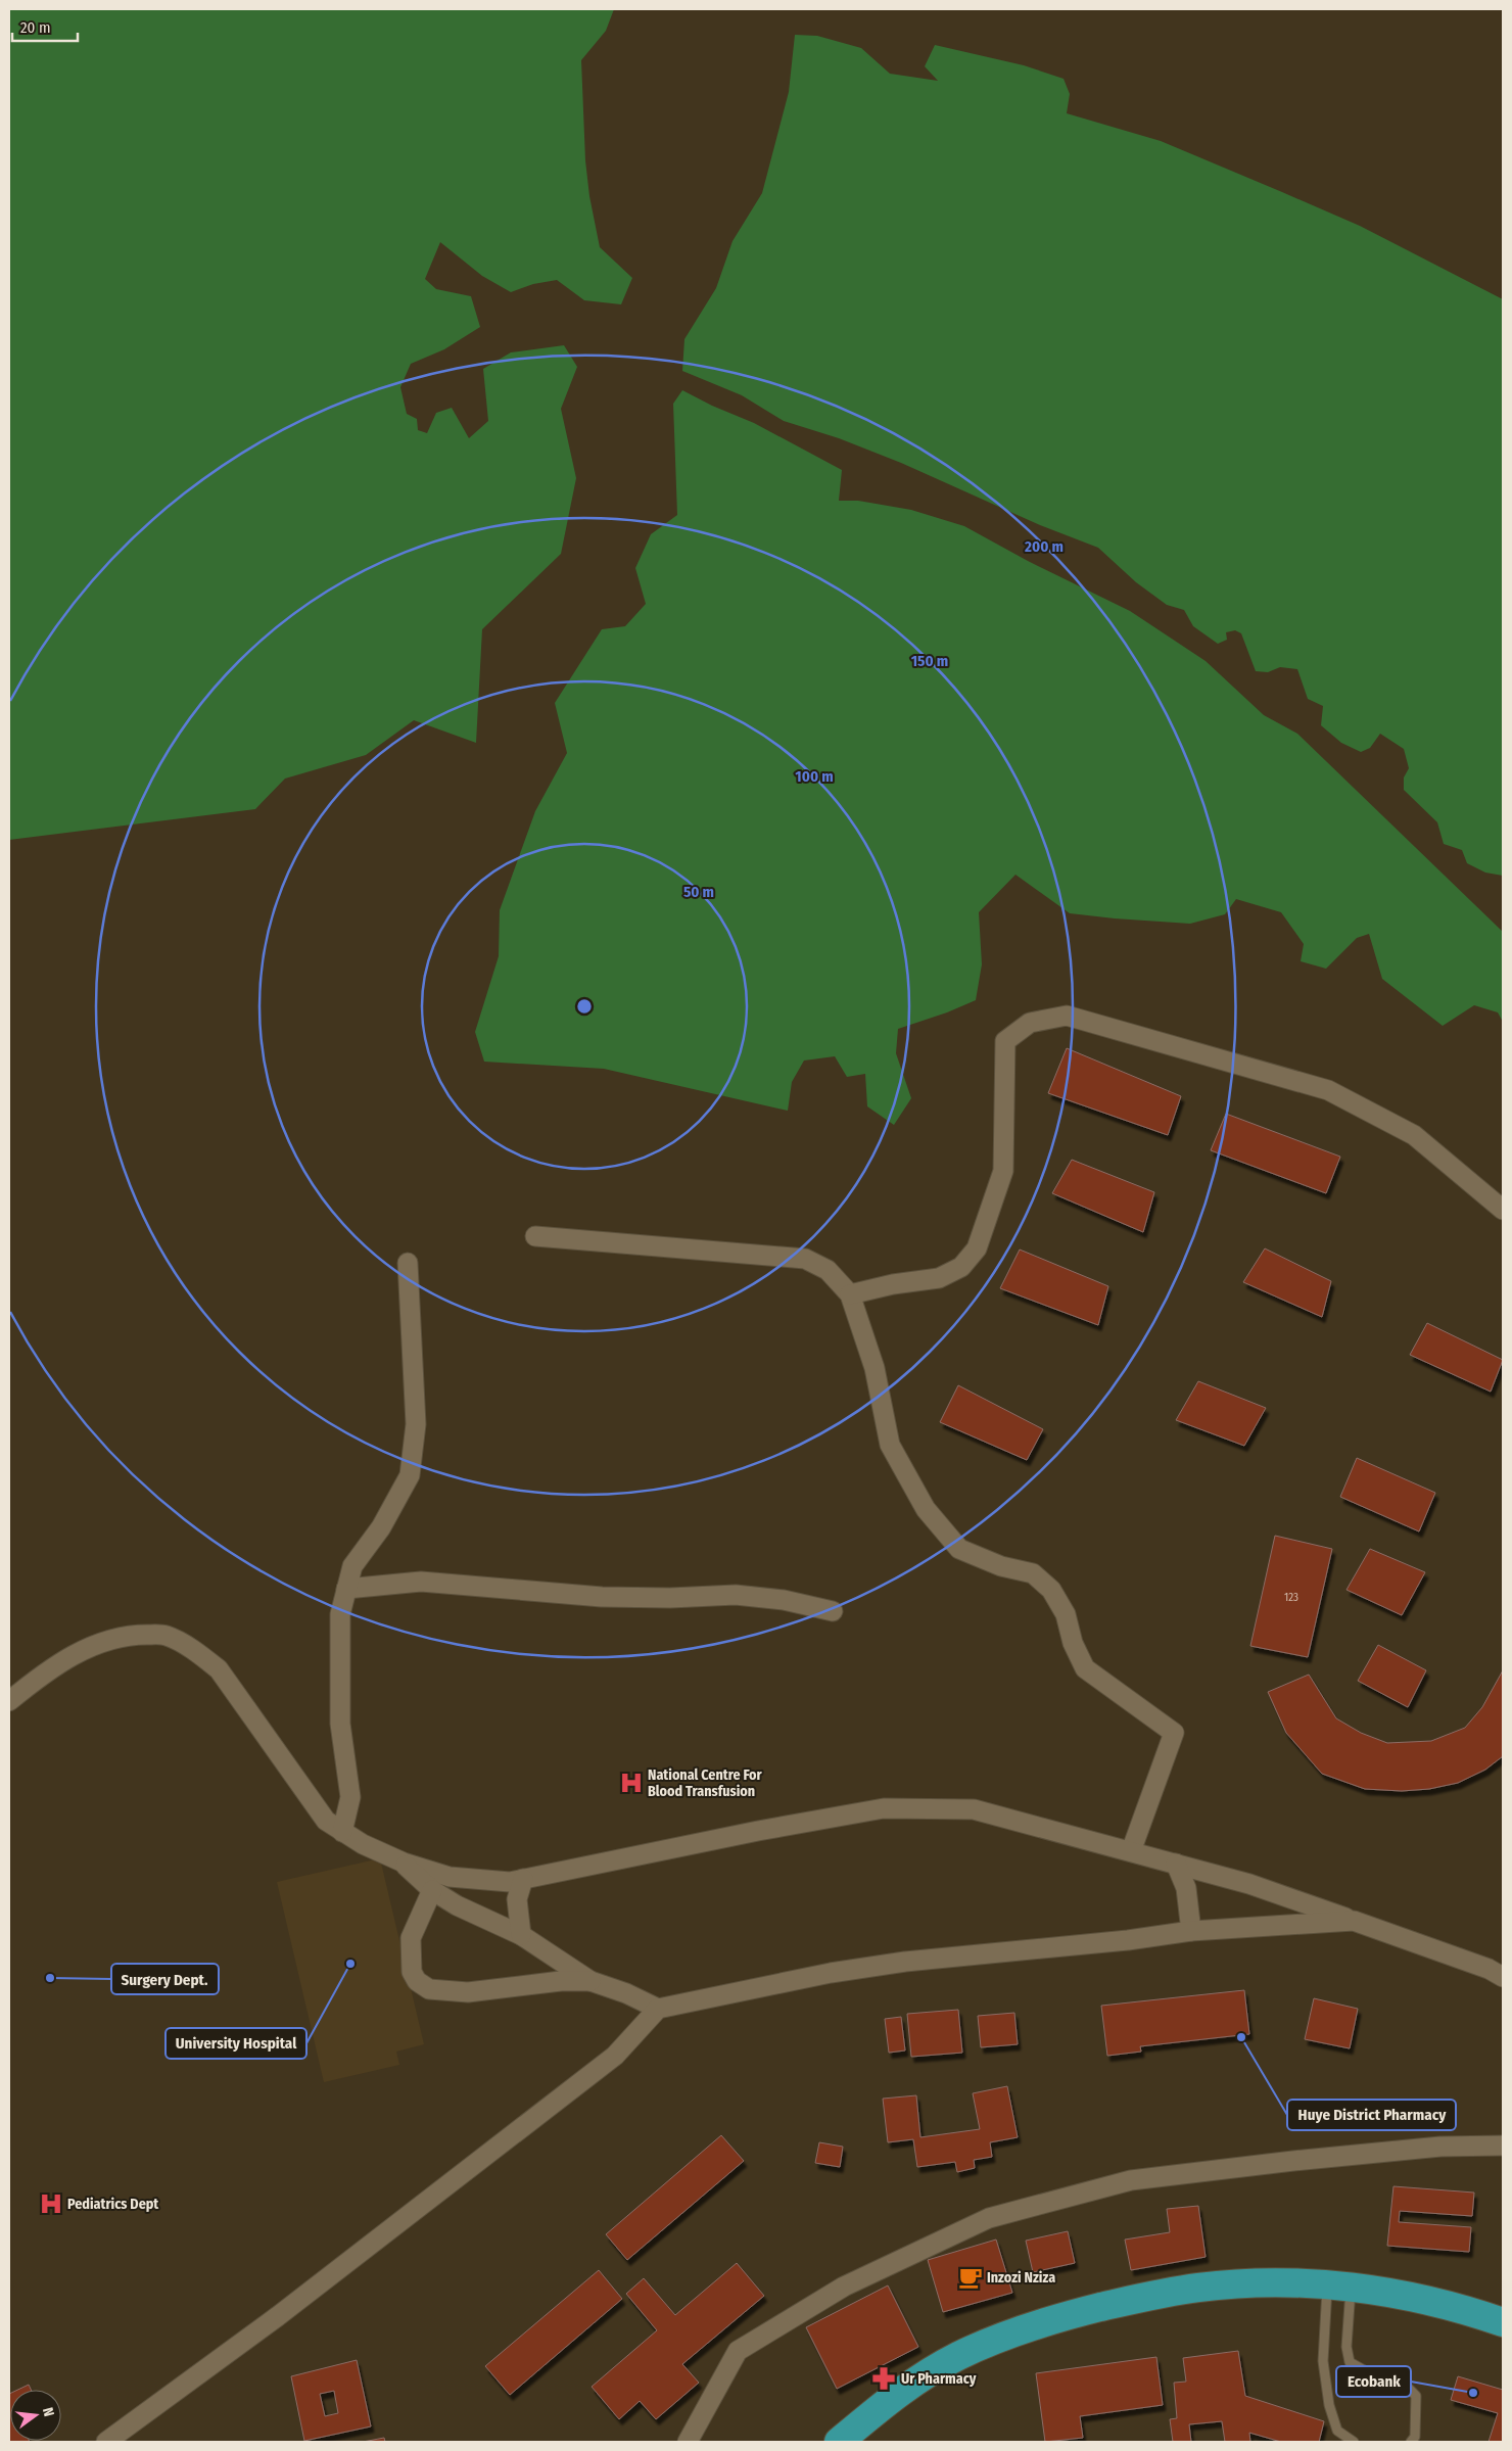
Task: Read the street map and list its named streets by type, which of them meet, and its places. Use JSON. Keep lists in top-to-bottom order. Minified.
{"places":{"hospital":["National Centre For Blood Transfusion","Pediatrics Dept"],"other":["University Hospital","Surgery Dept.","Huye District Pharmacy","Ecobank"],"cafe":["Inzozi Nziza"],"pharmacy":["Ur Pharmacy"]},"house_numbers":["123"],"scale_bar":"20 m","north":"right","rings":["200 m","150 m","100 m","50 m"]}
